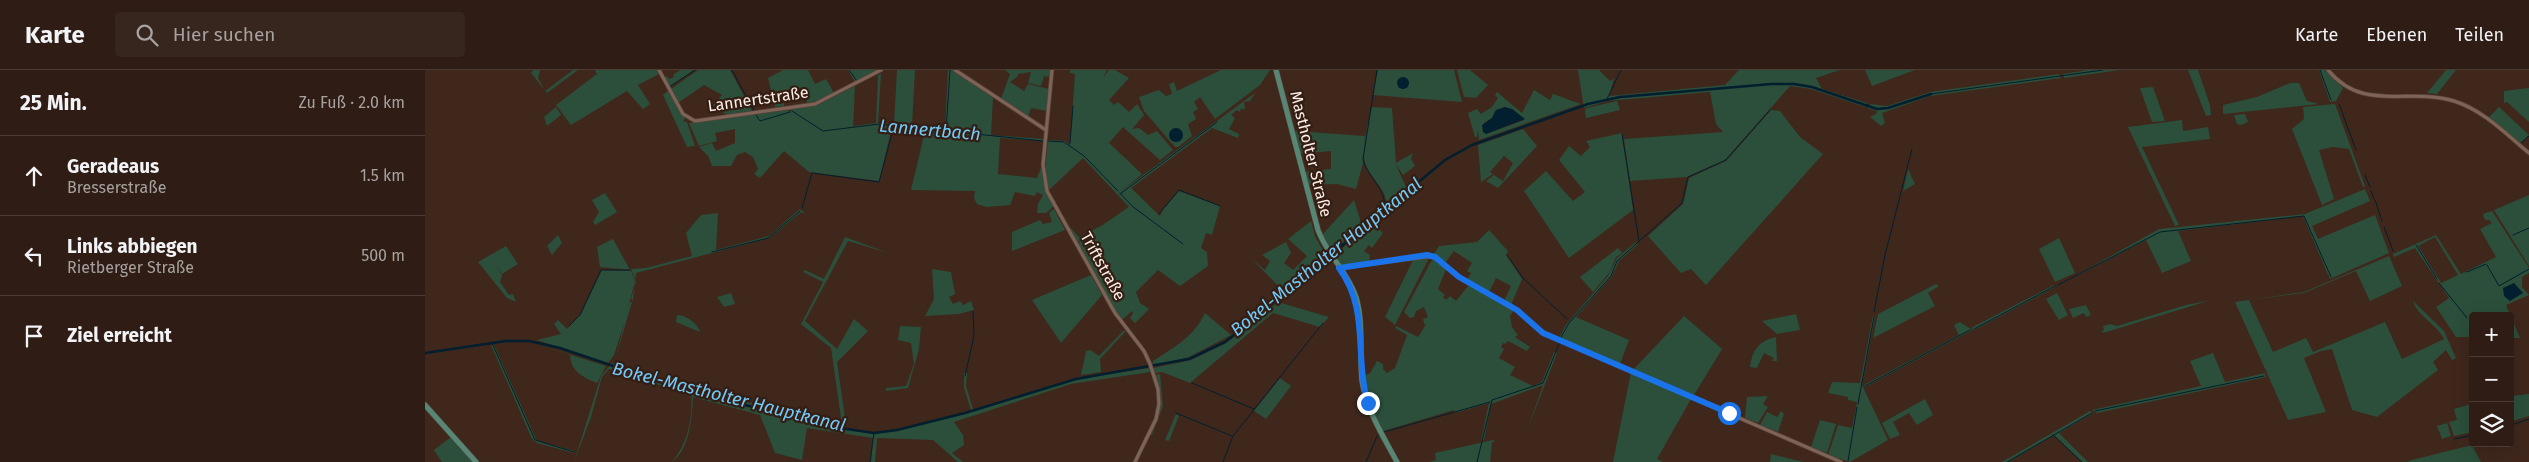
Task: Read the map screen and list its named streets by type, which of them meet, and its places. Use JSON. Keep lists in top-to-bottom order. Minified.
{"streets":{"main road":["Mastholter Straße"],"street":["Lannertstraße","Triftstraße"]},"water":["Lannertbach","Bokel-Mastholter Hauptkanal"],"page":{"header":"Karte","search":"Hier suchen","nav":["Karte","Ebenen","Teilen"],"heading":["25 Min.","Zu Fuß · 2.0 km"],"list":[["Geradeaus","Bresserstraße","1.5 km"],["Links abbiegen","Rietberger Straße","500 m"],"Ziel erreicht"],"map_buttons":["+","−"]}}
